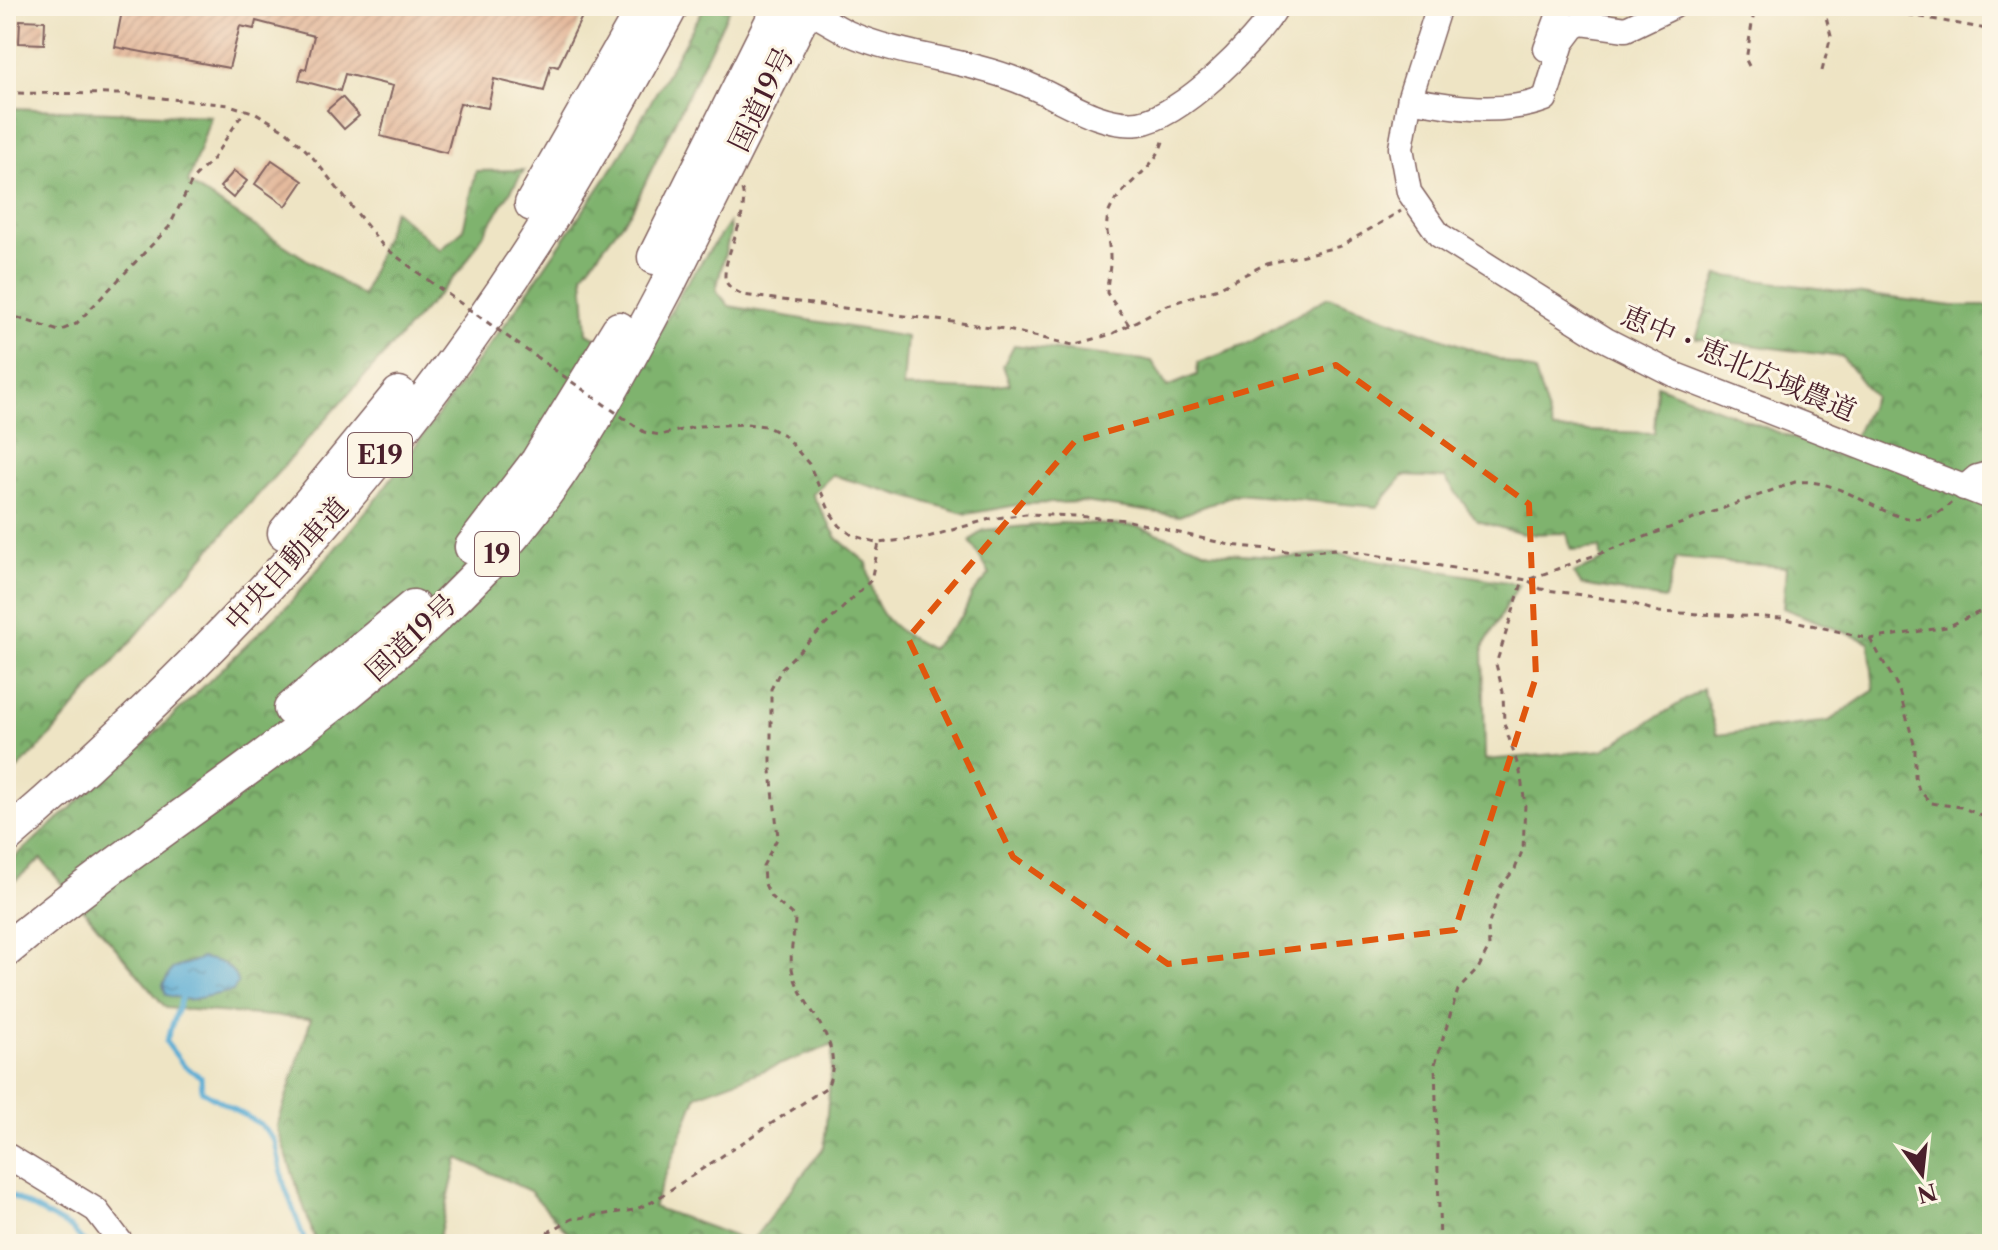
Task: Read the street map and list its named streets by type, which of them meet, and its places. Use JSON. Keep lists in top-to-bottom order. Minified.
{"streets":{"highway":["国道19号","E19","19","中央自動車道"],"street":["恵中・恵北広域農道"]},"north":"bottom"}
